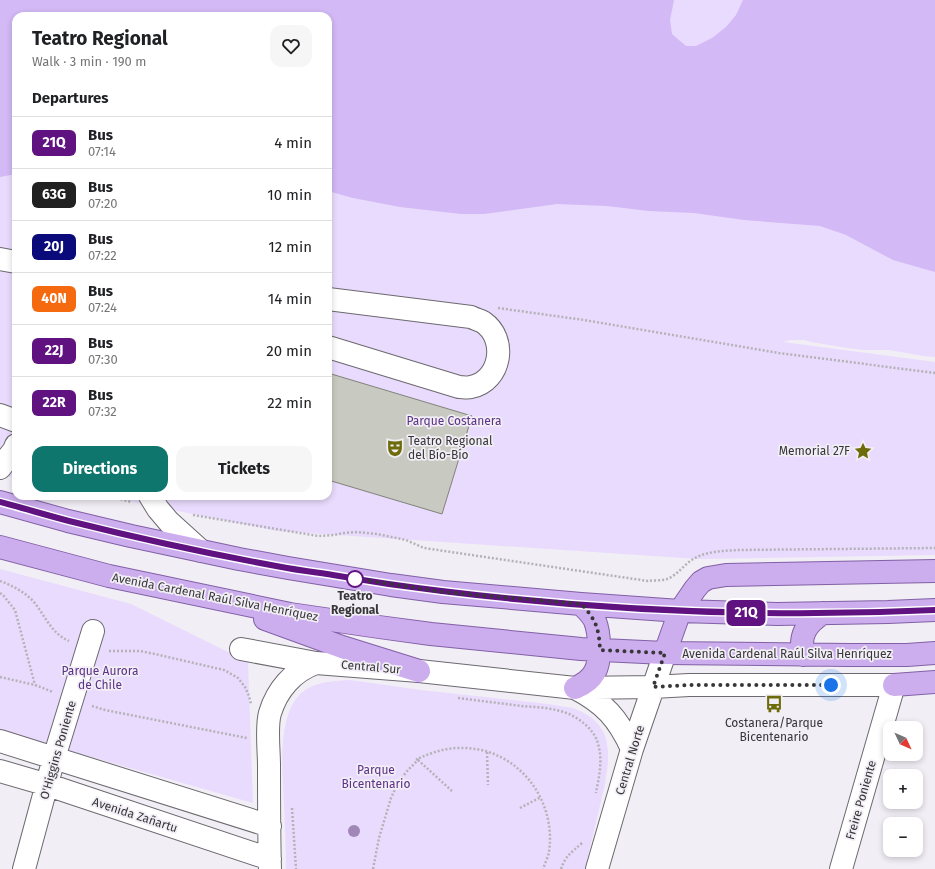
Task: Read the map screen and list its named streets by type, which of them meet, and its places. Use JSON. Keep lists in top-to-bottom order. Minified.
{"streets":{"main road":["Avenida Cardenal Raúl Silva Henríquez"],"street":["Central Sur","O'Higgins Poniente","Central Norte","Freire Poniente","Avenida Zañartu"]},"crossings":[["Avenida Cardenal Raúl Silva Henríquez","Central Norte"],["Central Sur","Central Norte"],["Central Sur","Freire Poniente"],["Central Sur","Avenida Zañartu"],["O'Higgins Poniente","Avenida Zañartu"]],"parks":["Parque Costanera","Parque Aurora de Chile","Parque Bicentenario"],"places":{"theatre":["Teatro Regional del Bío-Bío"],"place":["Memorial 27F"],"other":["Teatro Regional"],"bus stop":["Costanera/Parque Bicentenario"]},"lines":["bus line 21Q"],"north":"bottom right","page":{"on_map":"21Q","heading":[["Teatro Regional","Walk · 3 min · 190 m"],"Departures"],"list":[{"mark":"21Q","name":"Bus","note":"07:14","value":"4 min"},{"mark":"63G","name":"Bus","note":"07:20","value":"10 min"},{"mark":"20J","name":"Bus","note":"07:22","value":"12 min"},{"mark":"40N","name":"Bus","note":"07:24","value":"14 min"},{"mark":"22J","name":"Bus","note":"07:30","value":"20 min"},{"mark":"22R","name":"Bus","note":"07:32","value":"22 min"}],"buttons":["Directions","Tickets"],"map_buttons":["+","−"]}}
